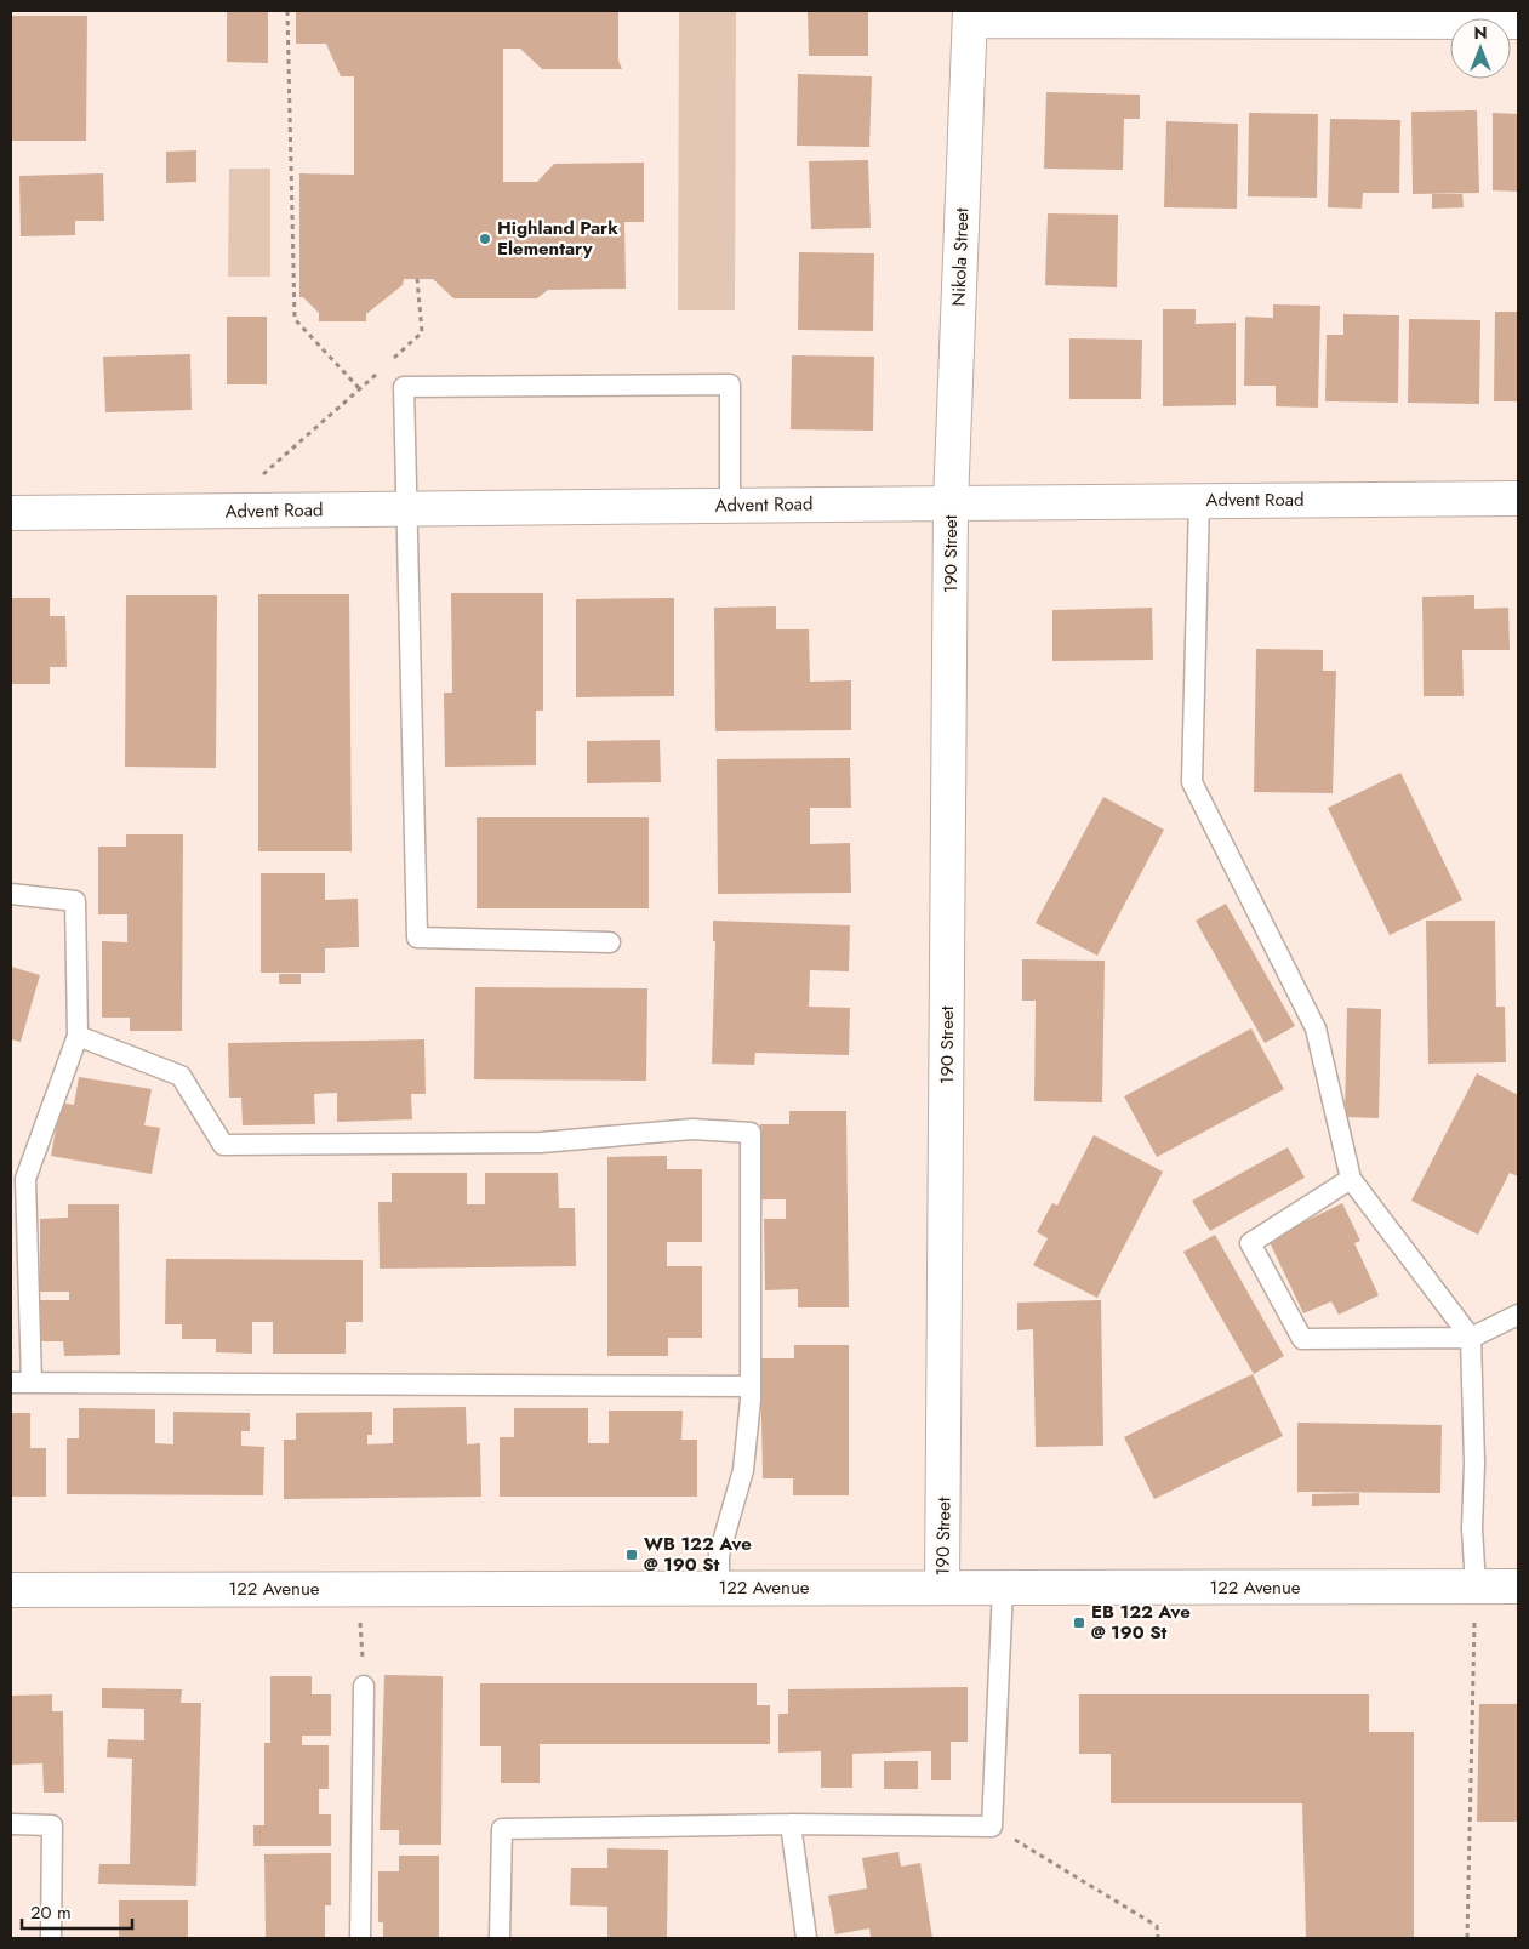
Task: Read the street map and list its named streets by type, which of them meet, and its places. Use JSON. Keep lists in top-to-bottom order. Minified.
{"streets":{"street":["Nikola Street","Advent Road","190 Street","122 Avenue"]},"crossings":[["Nikola Street","Advent Road"],["Nikola Street","190 Street"],["Advent Road","190 Street"],["190 Street","122 Avenue"]],"places":{"other":["Highland Park Elementary"],"transit":["WB 122 Ave @ 190 St","EB 122 Ave @ 190 St"]},"scale_bar":"20 m","north":"top"}
